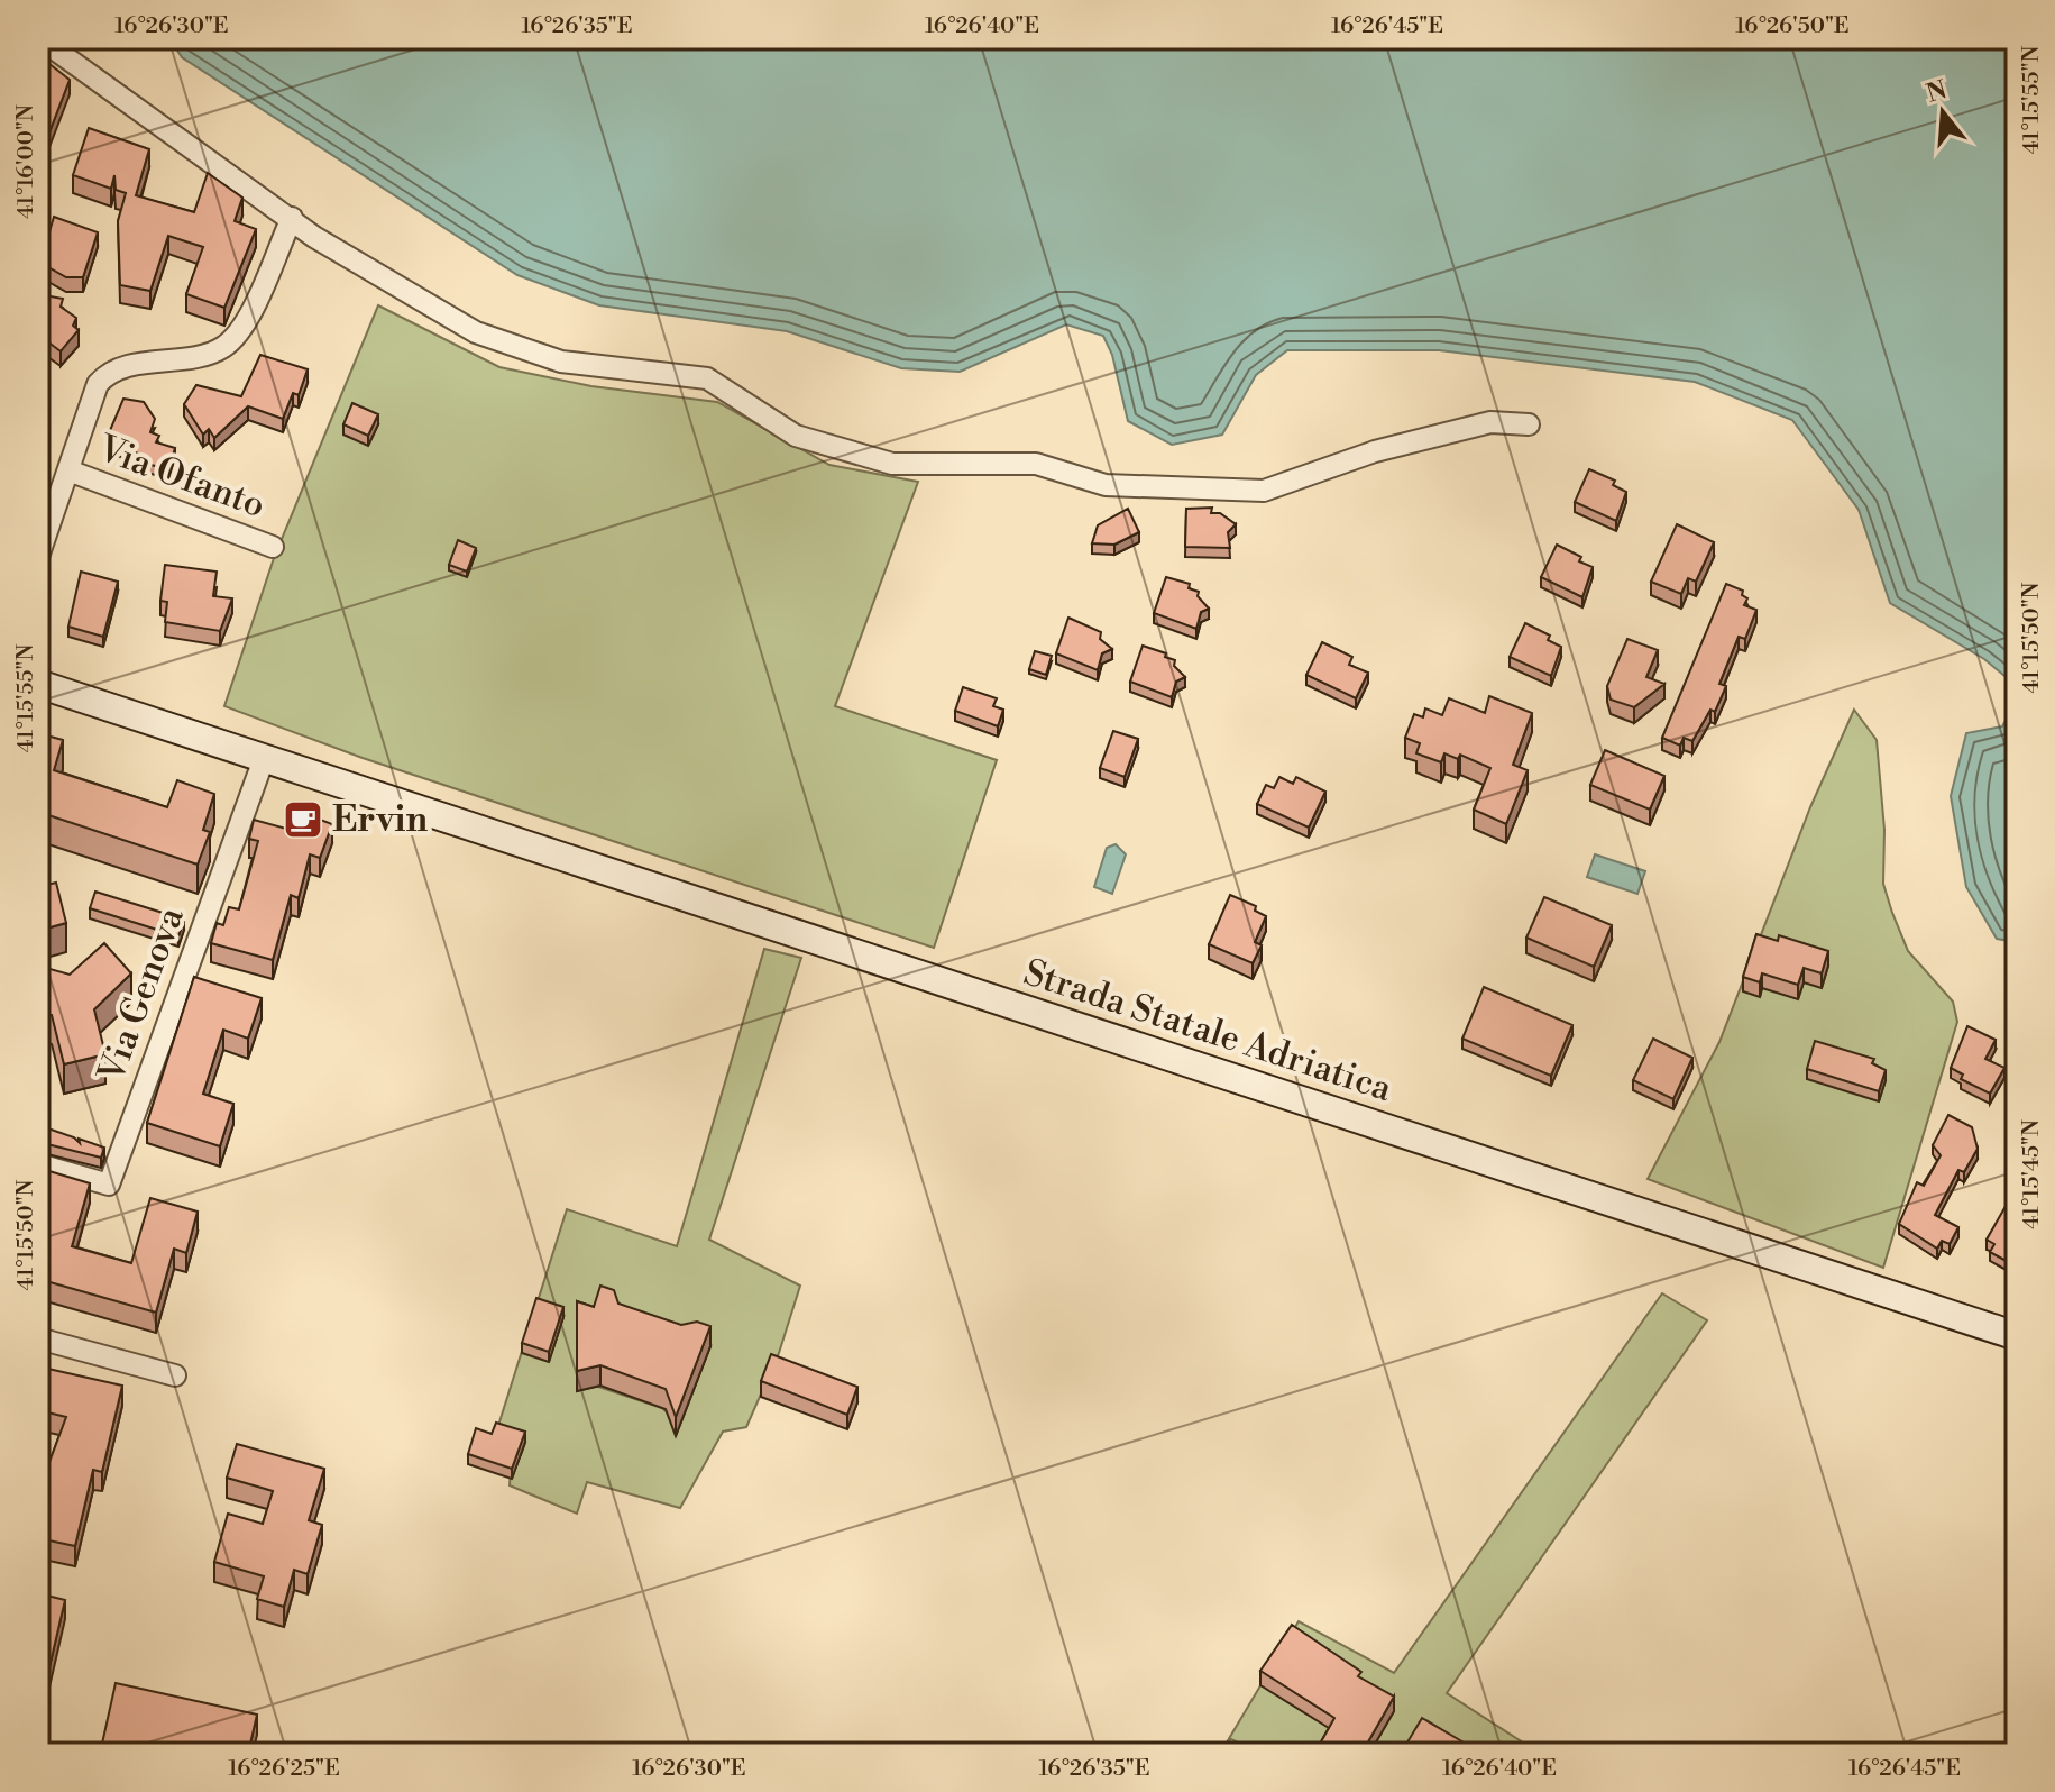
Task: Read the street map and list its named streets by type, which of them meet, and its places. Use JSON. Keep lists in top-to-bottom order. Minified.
{"streets":{"main road":["Strada Statale Adriatica"],"street":["Via Ofanto","Via Genova"]},"crossings":[["Via Genova","Strada Statale Adriatica"]],"places":{"cafe":["Ervin"]},"north":"top","coordinates":["16°26'30\"E","16°26'35\"E","16°26'40\"E","16°26'45\"E","16°26'50\"E","41°15'55\"N","41°16'00\"N","41°15'50\"N","41°15'45\"N","16°26'25\"E"]}
